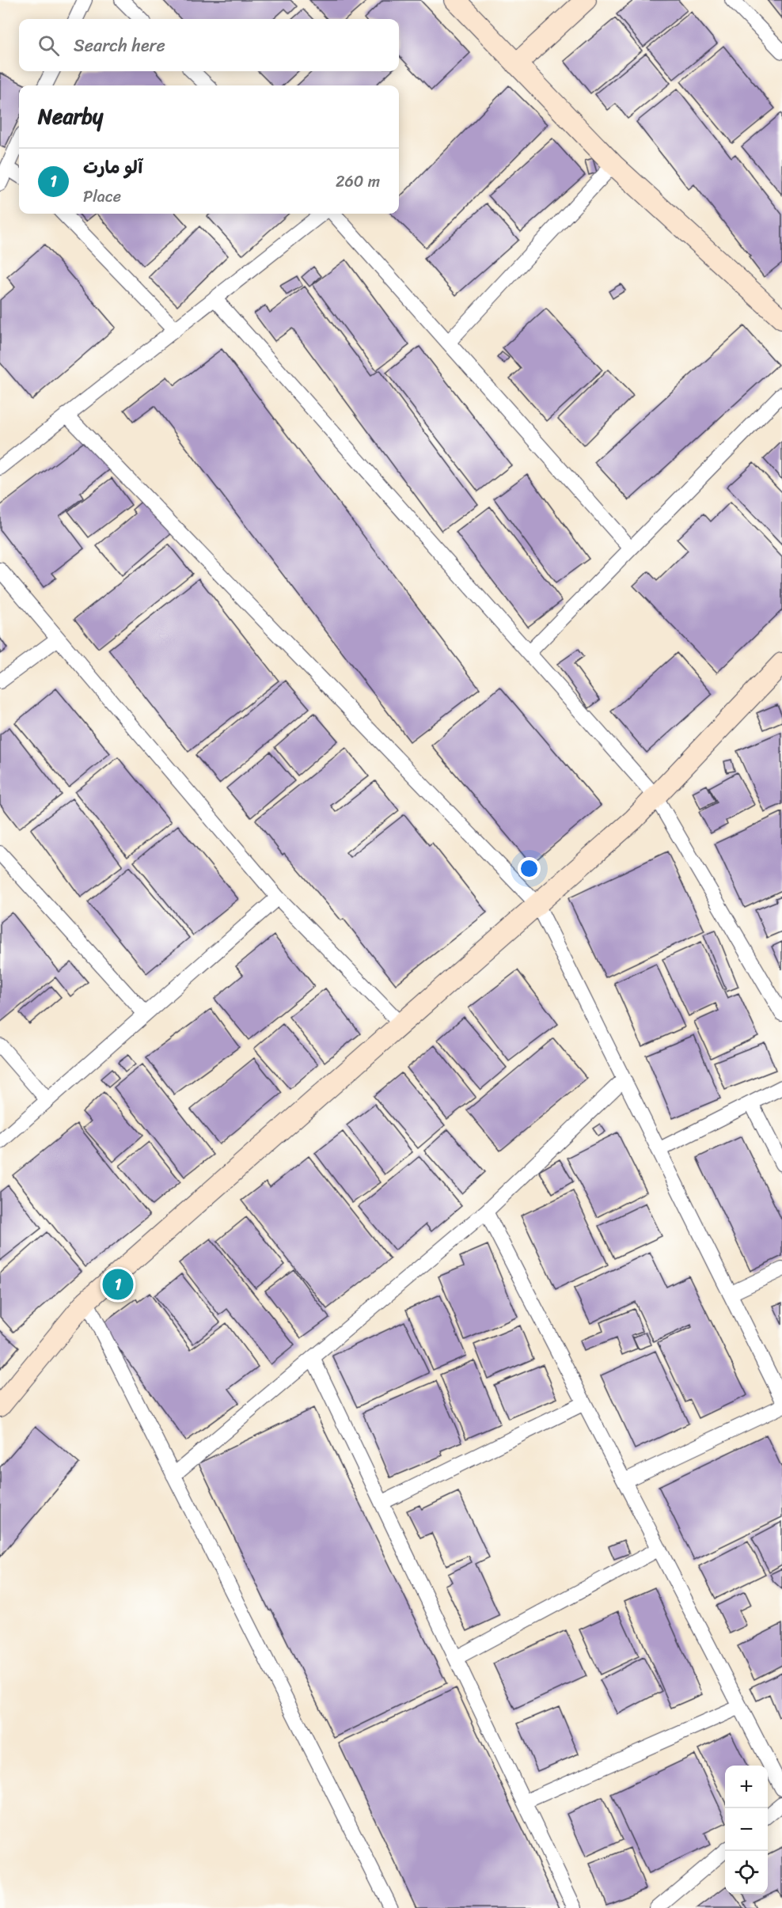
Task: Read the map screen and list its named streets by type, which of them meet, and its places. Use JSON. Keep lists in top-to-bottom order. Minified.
{"page":{"search":"Search here","heading":"Nearby","list":[{"mark":"1","name":"آلو مارت","note":"Place","value":"260 m"}],"pins":"1","map_buttons":["+","−"]}}
